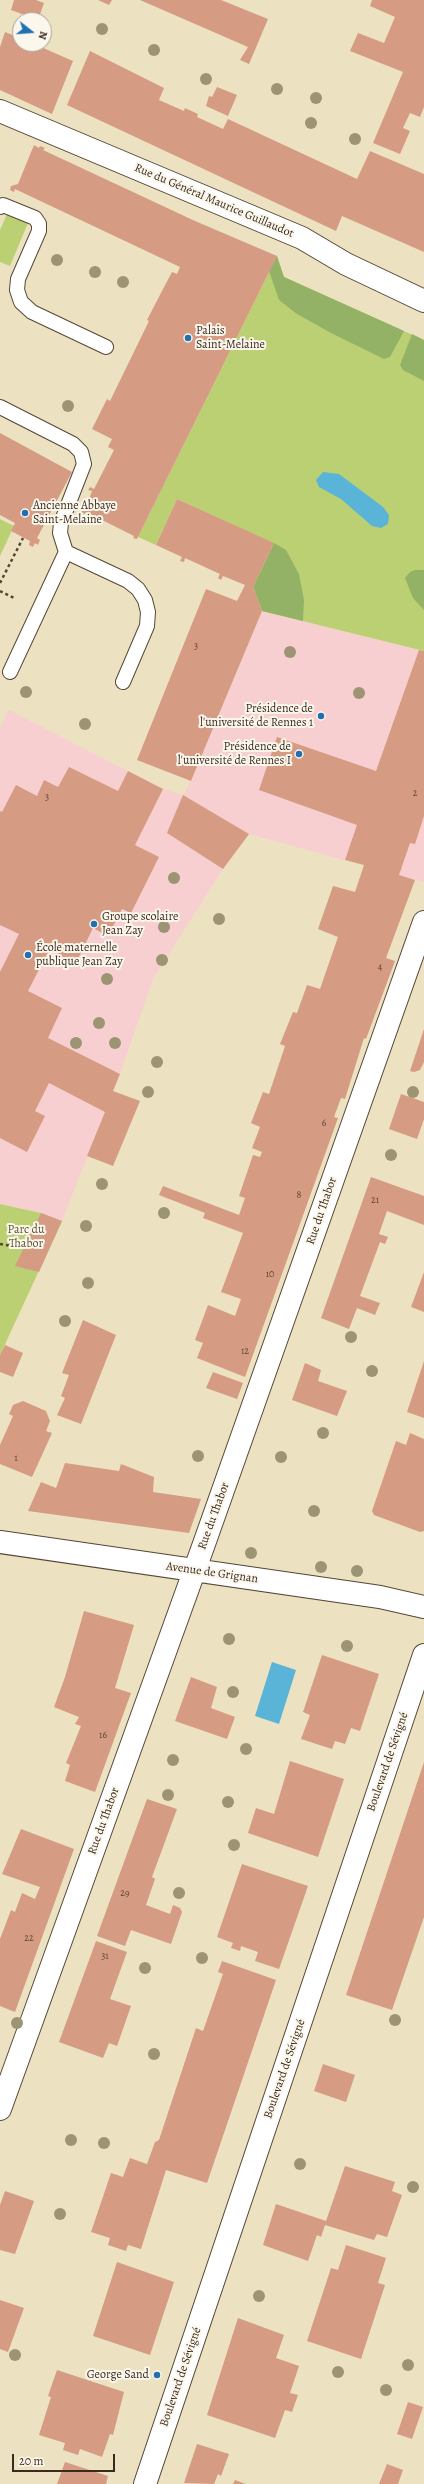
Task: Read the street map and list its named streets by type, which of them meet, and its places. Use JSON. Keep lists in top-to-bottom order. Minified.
{"streets":{"street":["Rue du Général Maurice Guillaudot","Rue du Thabor","Avenue de Grignan","Boulevard de Sévigné"]},"crossings":[["Rue du Thabor","Avenue de Grignan"]],"parks":["Parc du Thabor"],"places":["Palais Saint-Melaine","Ancienne Abbaye Saint-Melaine","Présidence de l'université de Rennes 1","Présidence de l'université de Rennes I","Groupe scolaire Jean Zay","École maternelle publique Jean Zay","George Sand"],"house_numbers":["3","2","3","4","6","8","21","10","12","1","16","29","22","31"],"scale_bar":"20 m","north":"right"}
